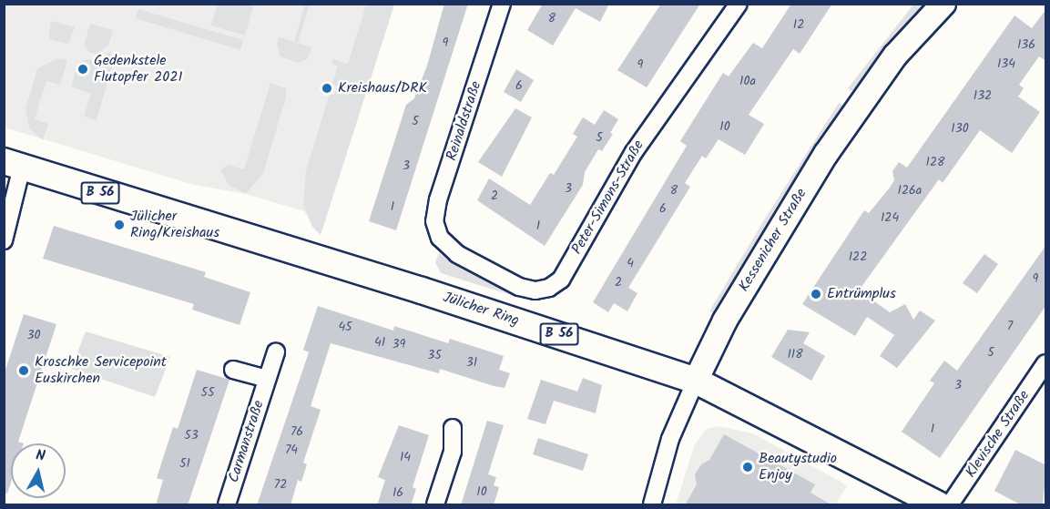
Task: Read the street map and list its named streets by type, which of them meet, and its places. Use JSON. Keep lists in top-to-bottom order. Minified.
{"streets":{"main road":["B 56","Kessenicher Straße","Jülicher Ring"],"street":["Reinaldstraße","Peter-Simons-Straße","Klevische Straße","Carmanstraße"]},"crossings":[["Reinaldstraße","Peter-Simons-Straße"],["Kessenicher Straße","Jülicher Ring"]],"places":["Gedenkstele Flutopfer 2021","Kreishaus/DRK","Jülicher Ring/Kreishaus","Entrümplus","Kroschke Servicepoint Euskirchen","Beautystudio Enjoy"],"house_numbers":["8","12","9","136","134","9","10a","6","132","5","10","130","5","128","3","3","8","126a","2","1","6","124","1","122","4","9","2","7","45","30","41","39","5","118","35","31","3","55","1","76","53","74","14","51","72","10","16"],"north":"top"}
